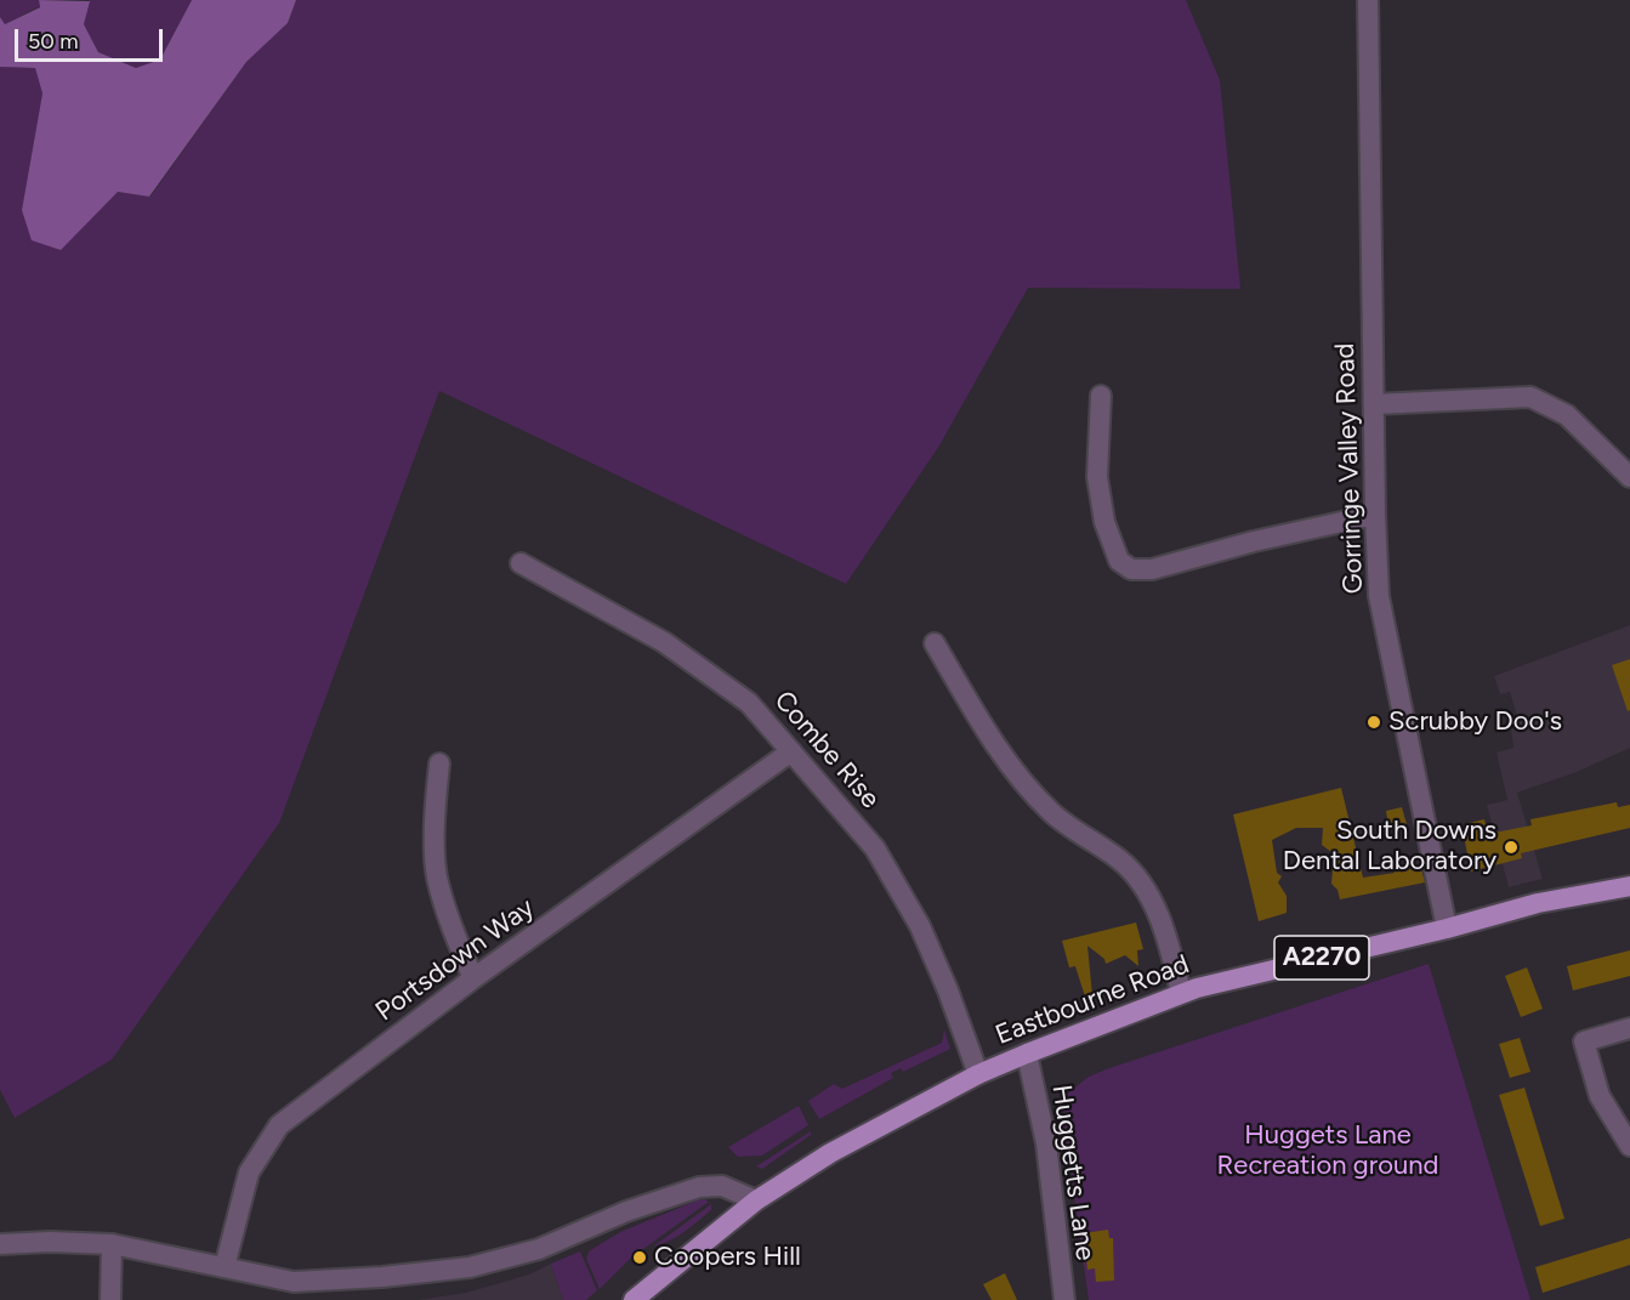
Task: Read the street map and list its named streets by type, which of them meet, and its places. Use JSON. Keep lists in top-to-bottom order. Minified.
{"streets":{"main road":["A2270","Eastbourne Road"],"street":["Gorringe Valley Road","Combe Rise","Portsdown Way","Huggetts Lane"]},"crossings":[["Gorringe Valley Road","Eastbourne Road"],["Combe Rise","Portsdown Way"],["Combe Rise","Eastbourne Road"],["Eastbourne Road","Huggetts Lane"]],"parks":["Huggets Lane Recreation ground"],"places":["Scrubby Doo's","South Downs Dental Laboratory","Coopers Hill"],"scale_bar":"50 m"}
